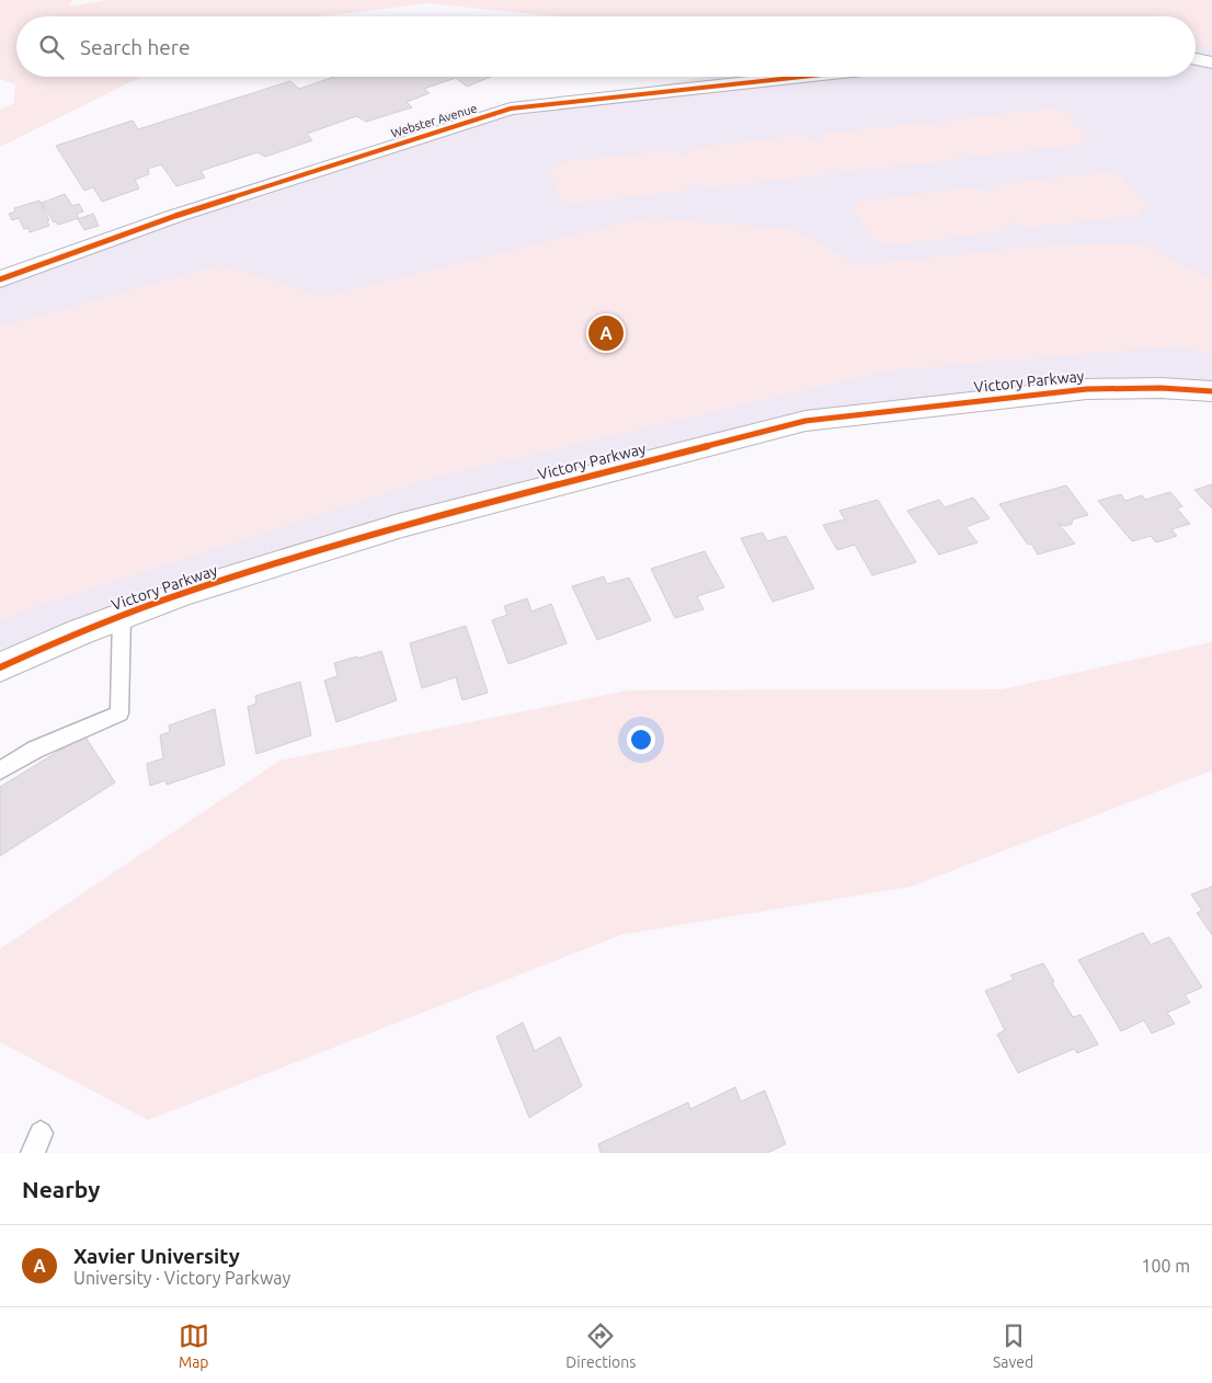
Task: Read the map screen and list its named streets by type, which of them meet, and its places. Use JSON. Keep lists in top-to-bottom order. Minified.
{"streets":{"street":["Webster Avenue","Victory Parkway"]},"page":{"search":"Search here","pins":"A","heading":"Nearby","list":[{"mark":"A","name":"Xavier University","note":"University · Victory Parkway","value":"100 m"}],"nav":["Map","Directions","Saved"]}}
